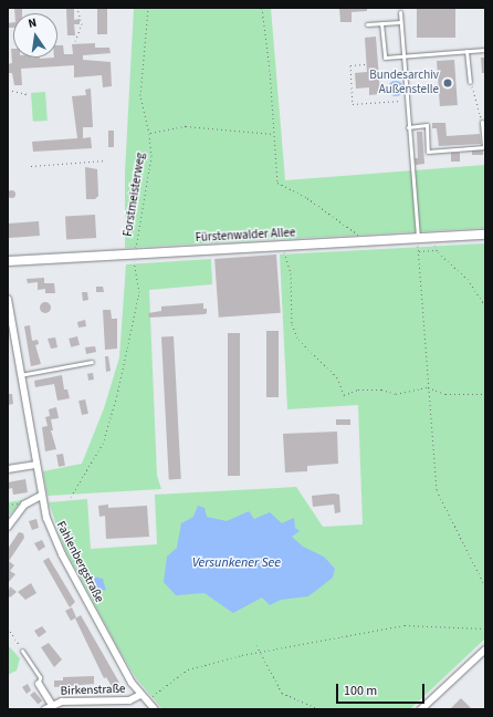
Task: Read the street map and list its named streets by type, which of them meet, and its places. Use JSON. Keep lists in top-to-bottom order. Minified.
{"streets":{"main road":["Fürstenwalder Allee"],"street":["Fahlenbergstraße","Birkenstraße"],"path":["Forstmeisterweg"]},"crossings":[["Forstmeisterweg","Fürstenwalder Allee"],["Fahlenbergstraße","Birkenstraße"]],"water":["Versunkener See"],"places":["Bundesarchiv Außenstelle"],"scale_bar":"100 m","north":"top"}
